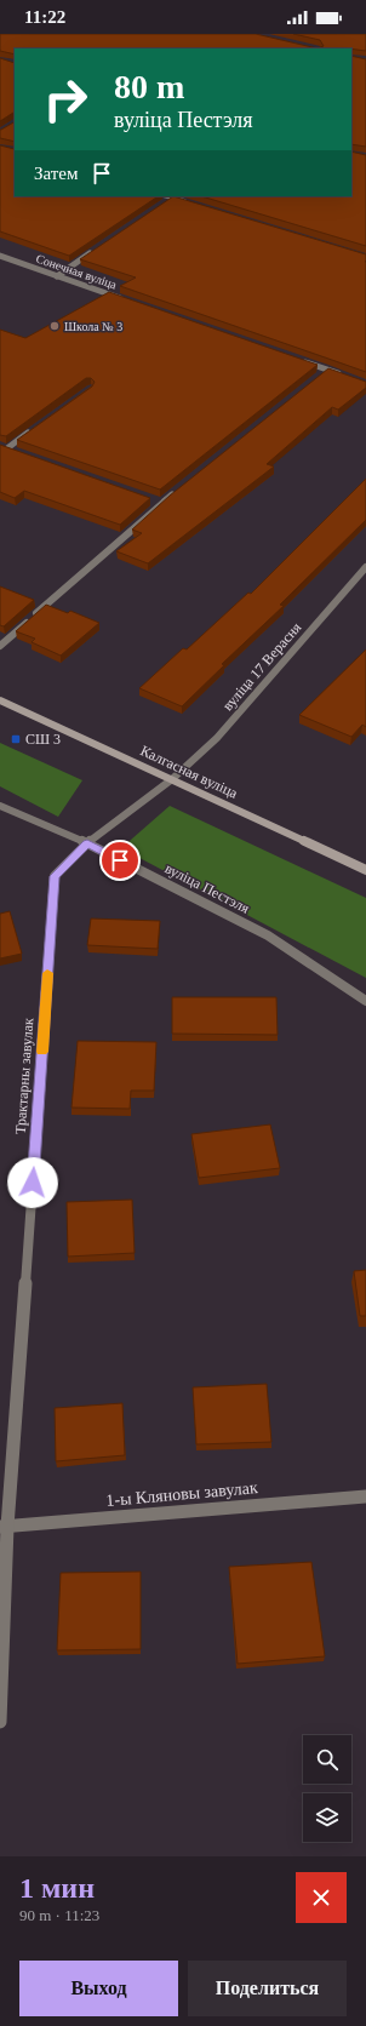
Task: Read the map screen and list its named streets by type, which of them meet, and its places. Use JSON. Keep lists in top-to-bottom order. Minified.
{"streets":{"street":["Сонечная вуліца","вуліца 17 Верасня","Калгасная вуліца","вуліца Пестэля","Трактарны завулак","1-ы Кляновы завулак"]},"crossings":[["вуліца 17 Верасня","Калгасная вуліца"],["вуліца 17 Верасня","Трактарны завулак"],["Калгасная вуліца","Трактарны завулак"],["вуліца Пестэля","Трактарны завулак"],["Трактарны завулак","1-ы Кляновы завулак"]],"places":{"other":["Школа № 3"],"transit":["СШ 3"]},"page":{"status":"11:22","turn":["80 m","вуліца Пестэля"],"then":"Затем","heading":["1 мин","90 m · 11:23"],"buttons":["Выход","Поделиться"]}}
